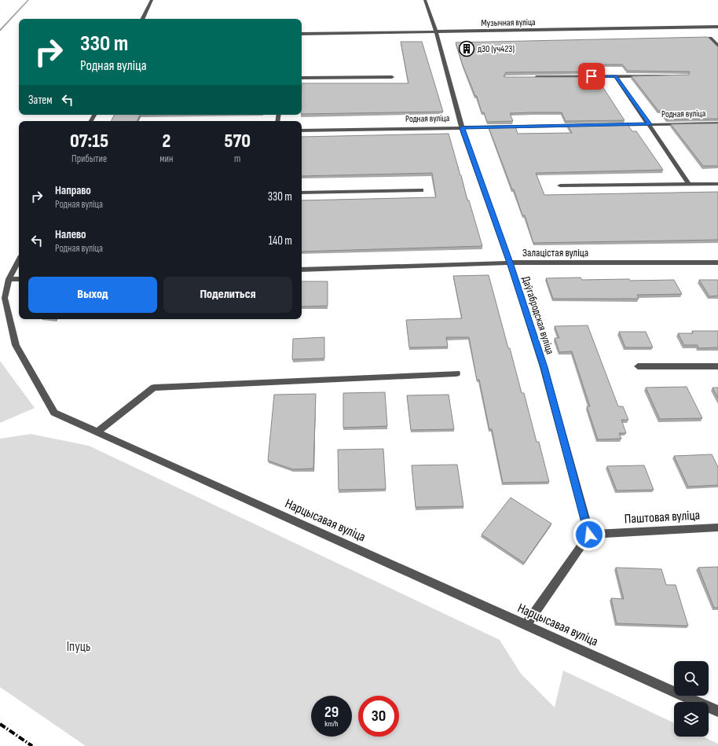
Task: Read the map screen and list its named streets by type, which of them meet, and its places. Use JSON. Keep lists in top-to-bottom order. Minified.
{"streets":{"street":["Музычная вуліца","Родная вуліца","Залацістая вуліца","Даўгабродская вуліца","Паштовая вуліца","Нарцысавая вуліца"]},"crossings":[["Музычная вуліца","Даўгабродская вуліца"],["Родная вуліца","Даўгабродская вуліца"],["Залацістая вуліца","Даўгабродская вуліца"],["Даўгабродская вуліца","Паштовая вуліца"]],"parks":["Іпуць"],"places":{"building":["д30 (уч423)"]},"page":{"turn":["330 m","Родная вуліца"],"then":"Затем","eta":["07:15","Прибытие","2","мин","570","m"],"list":[{"name":"Направо","note":"Родная вуліца","value":"330 m"},{"name":"Налево","note":"Родная вуліца","value":"140 m"}],"buttons":["Выход","Поделиться"],"speed":"29 km/h","limit":"30"}}
